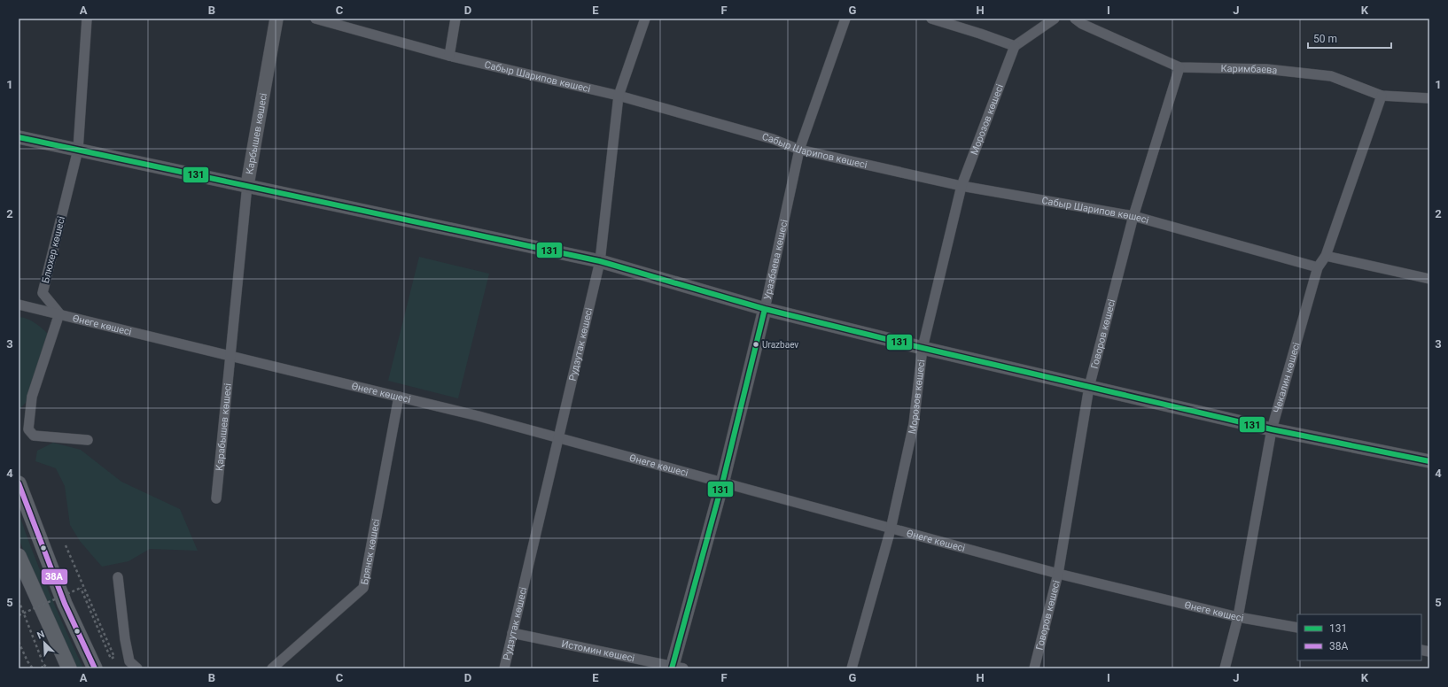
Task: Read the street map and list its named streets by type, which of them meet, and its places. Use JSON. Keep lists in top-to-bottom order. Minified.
{"streets":{"street":["Каримбаева","Сабыр Шарипов көшесі","Морозов көшесі","Карбышев көшесі","Блюхер көшесі","Уразбаева көшесі","Өнеге көшесі","Говоров көшесі","Рудзутак көшесі","Чекалин көшесі","Қарабышев көшесі","Брянск көшесі","Истомин көшесі"]},"crossings":[["Каримбаева","Говоров көшесі"],["Каримбаева","Чекалин көшесі"],["Сабыр Шарипов көшесі","Морозов көшесі"],["Сабыр Шарипов көшесі","Уразбаева көшесі"],["Сабыр Шарипов көшесі","Говоров көшесі"],["Сабыр Шарипов көшесі","Рудзутак көшесі"],["Сабыр Шарипов көшесі","Чекалин көшесі"],["Морозов көшесі","Өнеге көшесі"],["Карбышев көшесі","Өнеге көшесі"],["Карбышев көшесі","Қарабышев көшесі"],["Блюхер көшесі","Өнеге көшесі"],["Уразбаева көшесі","Өнеге көшесі"],["Уразбаева көшесі","Истомин көшесі"],["Өнеге көшесі","Говоров көшесі"],["Өнеге көшесі","Рудзутак көшесі"],["Өнеге көшесі","Чекалин көшесі"],["Өнеге көшесі","Қарабышев көшесі"],["Өнеге көшесі","Брянск көшесі"],["Рудзутак көшесі","Истомин көшесі"]],"places":["Urazbaev"],"lines":["transit line 131","transit line 38А"],"legend":["131","38А"],"scale_bar":"50 m","north":"top left","grid":{"columns":["A","B","C","D","E","F","G","H","I","J","K"],"rows":["1","2","3","4","5"]}}
